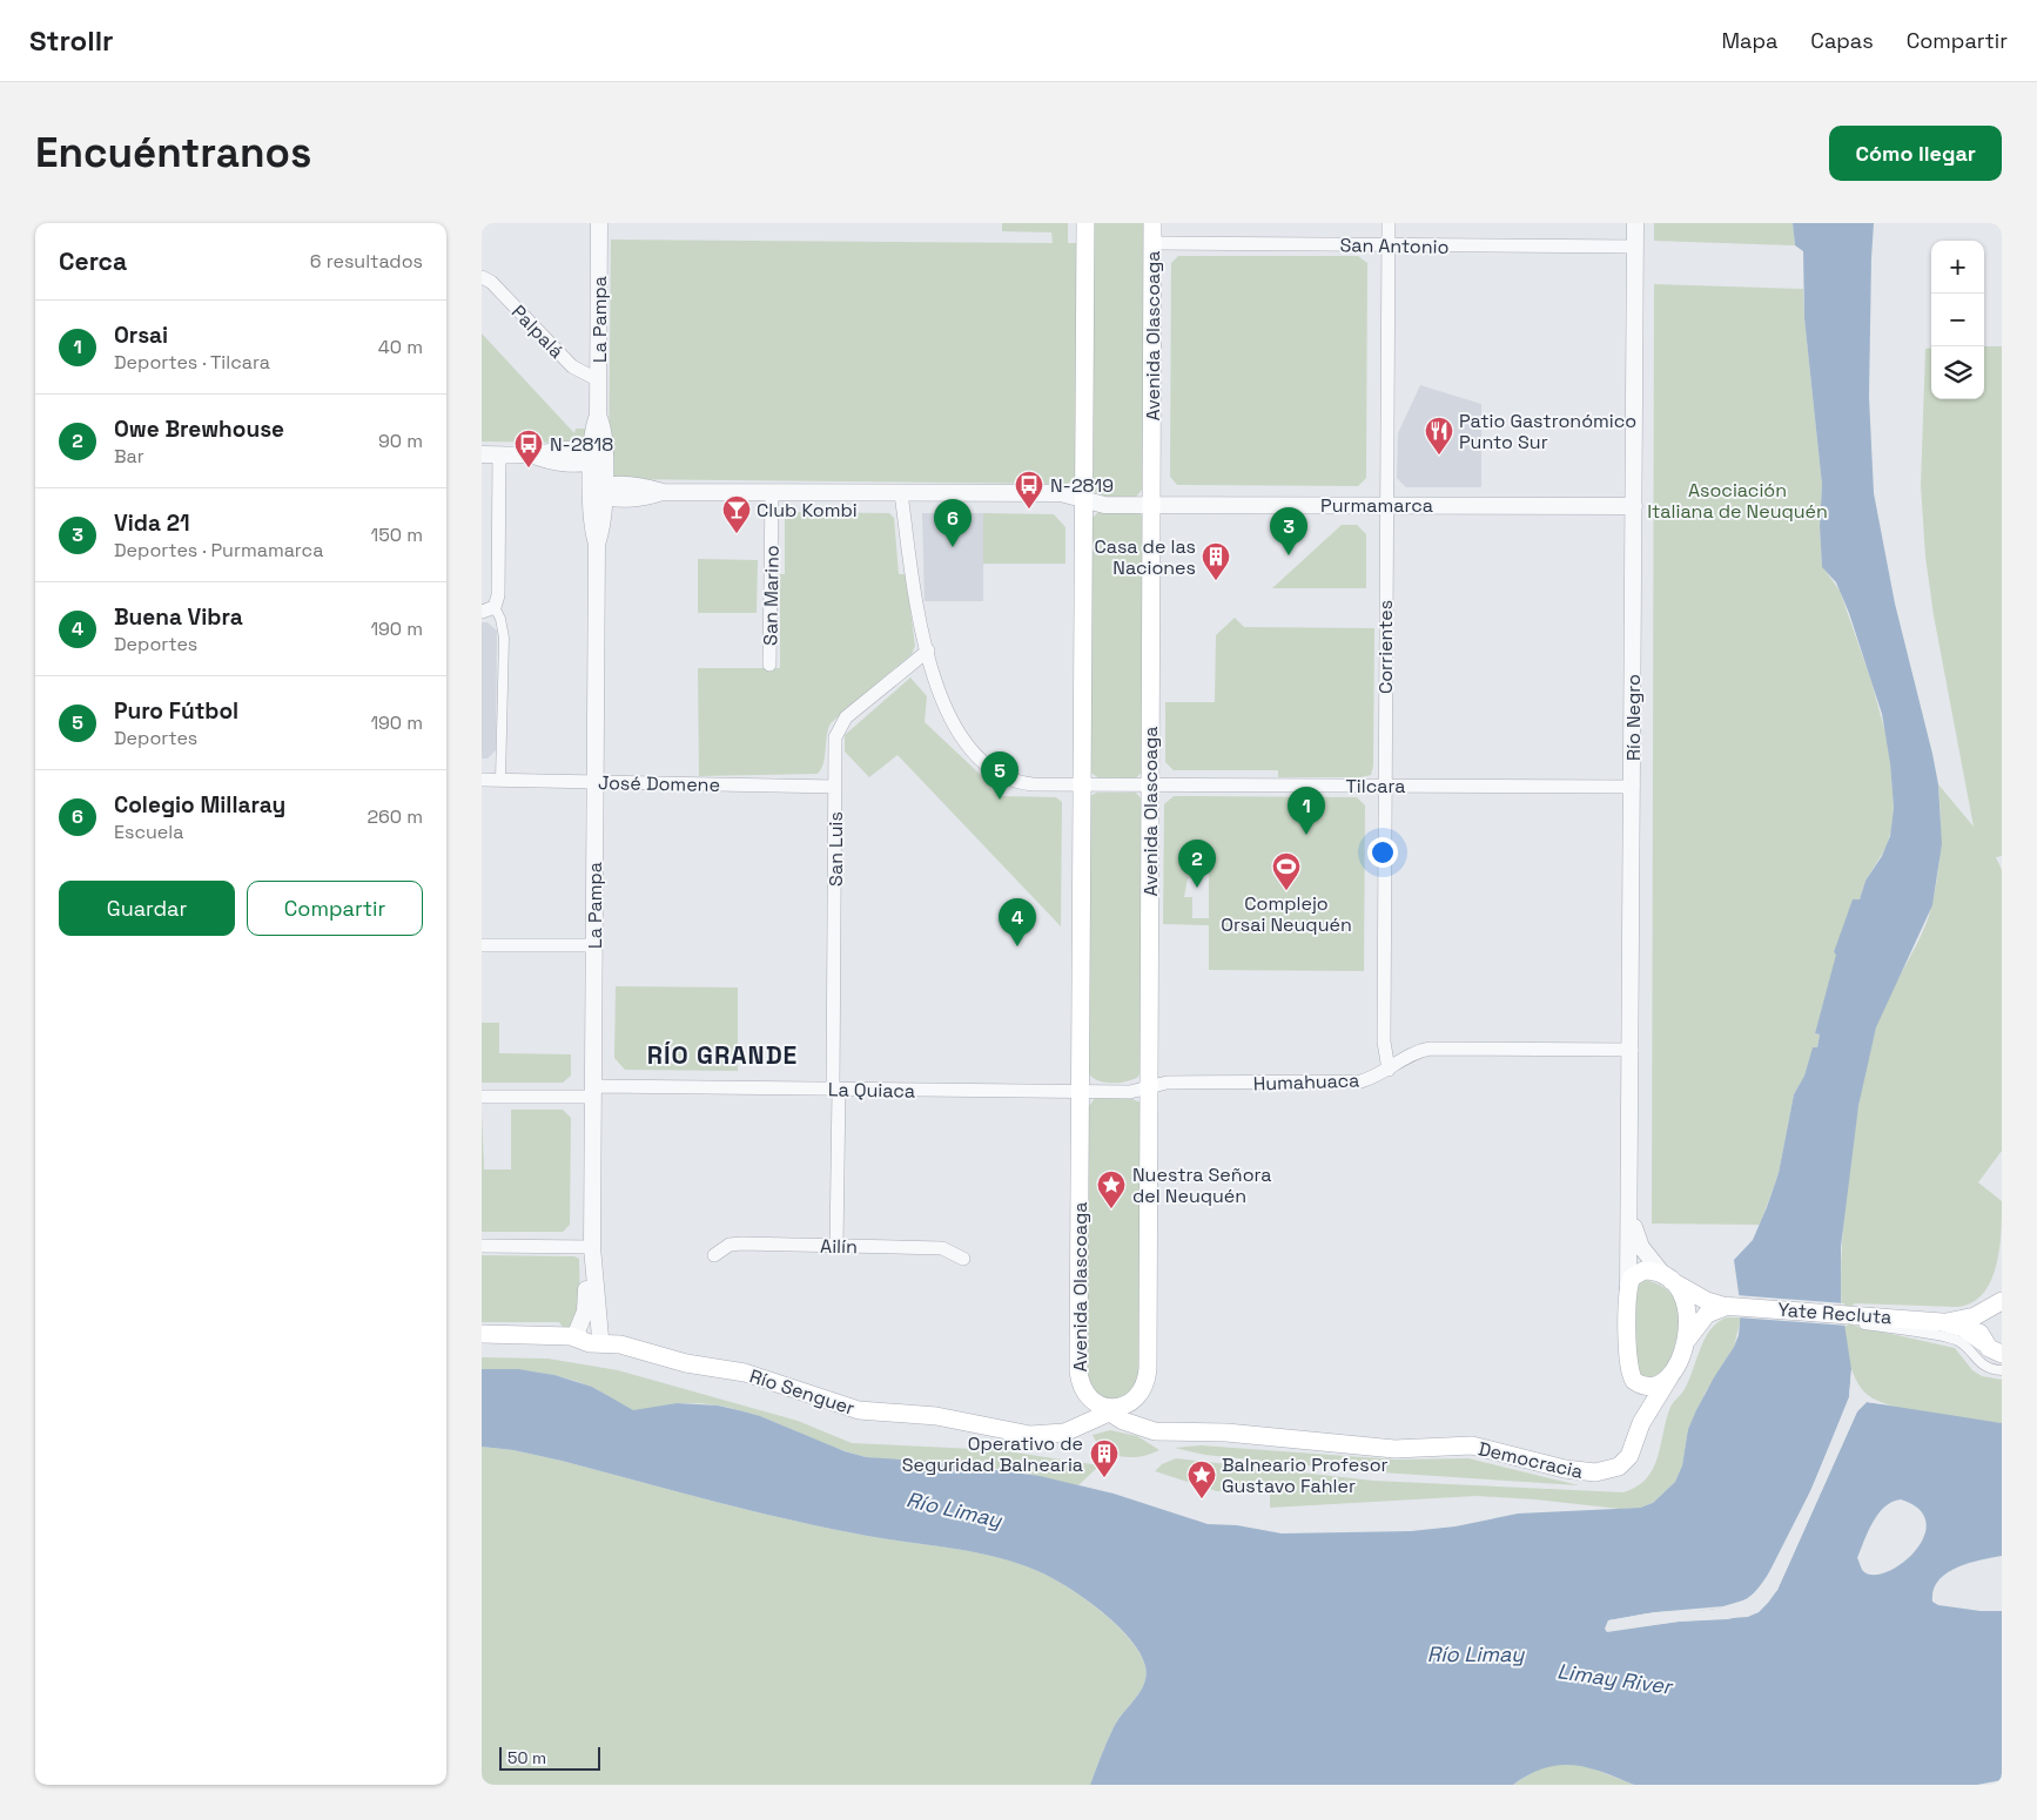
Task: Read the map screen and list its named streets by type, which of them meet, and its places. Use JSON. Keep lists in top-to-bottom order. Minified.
{"streets":{"main road":["Avenida Olascoaga","Río Negro","Yate Recluta","Río Senguer","Democracia"],"street":["San Antonio","La Pampa","Palpalá","Purmamarca","San Marino","Corrientes","José Domene","Tilcara","San Luis","Humahuaca","La Quiaca","Ailín"]},"crossings":[["San Antonio","Avenida Olascoaga"],["San Antonio","Corrientes"],["San Antonio","Río Negro"],["La Pampa","Palpalá"],["La Pampa","Purmamarca"],["La Pampa","José Domene"],["La Pampa","La Quiaca"],["La Pampa","Río Senguer"],["Avenida Olascoaga","Purmamarca"],["Avenida Olascoaga","Tilcara"],["Avenida Olascoaga","Humahuaca"],["Avenida Olascoaga","La Quiaca"],["Avenida Olascoaga","Río Senguer"],["Avenida Olascoaga","Democracia"],["Purmamarca","San Marino"],["Purmamarca","Corrientes"],["Purmamarca","Río Negro"],["Purmamarca","Tilcara"],["Corrientes","Tilcara"],["Corrientes","Humahuaca"],["Río Negro","Tilcara"],["Río Negro","Humahuaca"],["Río Negro","Yate Recluta"],["Río Negro","Democracia"],["José Domene","San Luis"],["Tilcara","San Luis"],["San Luis","La Quiaca"],["San Luis","Ailín"],["Humahuaca","La Quiaca"],["Río Senguer","Democracia"]],"districts":["RÍO GRANDE"],"water":["Río Limay","Limay River"],"parks":["Asociación Italiana de Neuquén"],"places":{"restaurant":["Patio Gastronómico Punto Sur"],"bus stop":["N-2818","N-2819"],"bar":["Club Kombi"],"building":["Casa de las Naciones","Operativo de Seguridad Balnearia"],"sports":["Complejo Orsai Neuquén"],"place":["Nuestra Señora del Neuquén","Balneario Profesor Gustavo Fahler"]},"scale_bar":"50 m","page":{"header":"Strollr","nav":["Mapa","Capas","Compartir"],"buttons":["Cómo llegar",["Guardar","Compartir"]],"title":"Encuéntranos","heading":["Cerca","6 resultados"],"map_buttons":["+","−"],"list":[{"mark":"1","name":"Orsai","note":"Deportes · Tilcara","value":"40 m"},{"mark":"2","name":"Owe Brewhouse","note":"Bar","value":"90 m"},{"mark":"3","name":"Vida 21","note":"Deportes · Purmamarca","value":"150 m"},{"mark":"4","name":"Buena Vibra","note":"Deportes","value":"190 m"},{"mark":"5","name":"Puro Fútbol","note":"Deportes","value":"190 m"},{"mark":"6","name":"Colegio Millaray","note":"Escuela","value":"260 m"}],"pins":["6","3","5","1","2","4"],"scale":"50 m"}}
